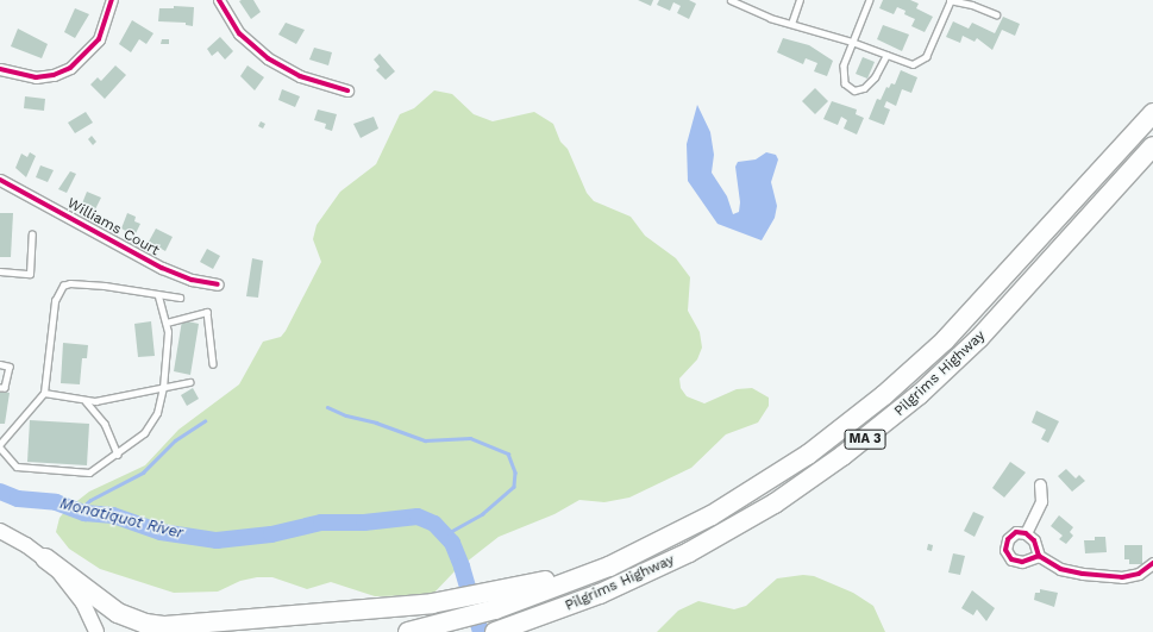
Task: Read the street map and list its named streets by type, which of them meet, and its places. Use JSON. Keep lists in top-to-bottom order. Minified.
{"streets":{"highway":["Pilgrims Highway","MA 3"],"street":["Williams Court"]},"water":["Monatiquot River"]}
